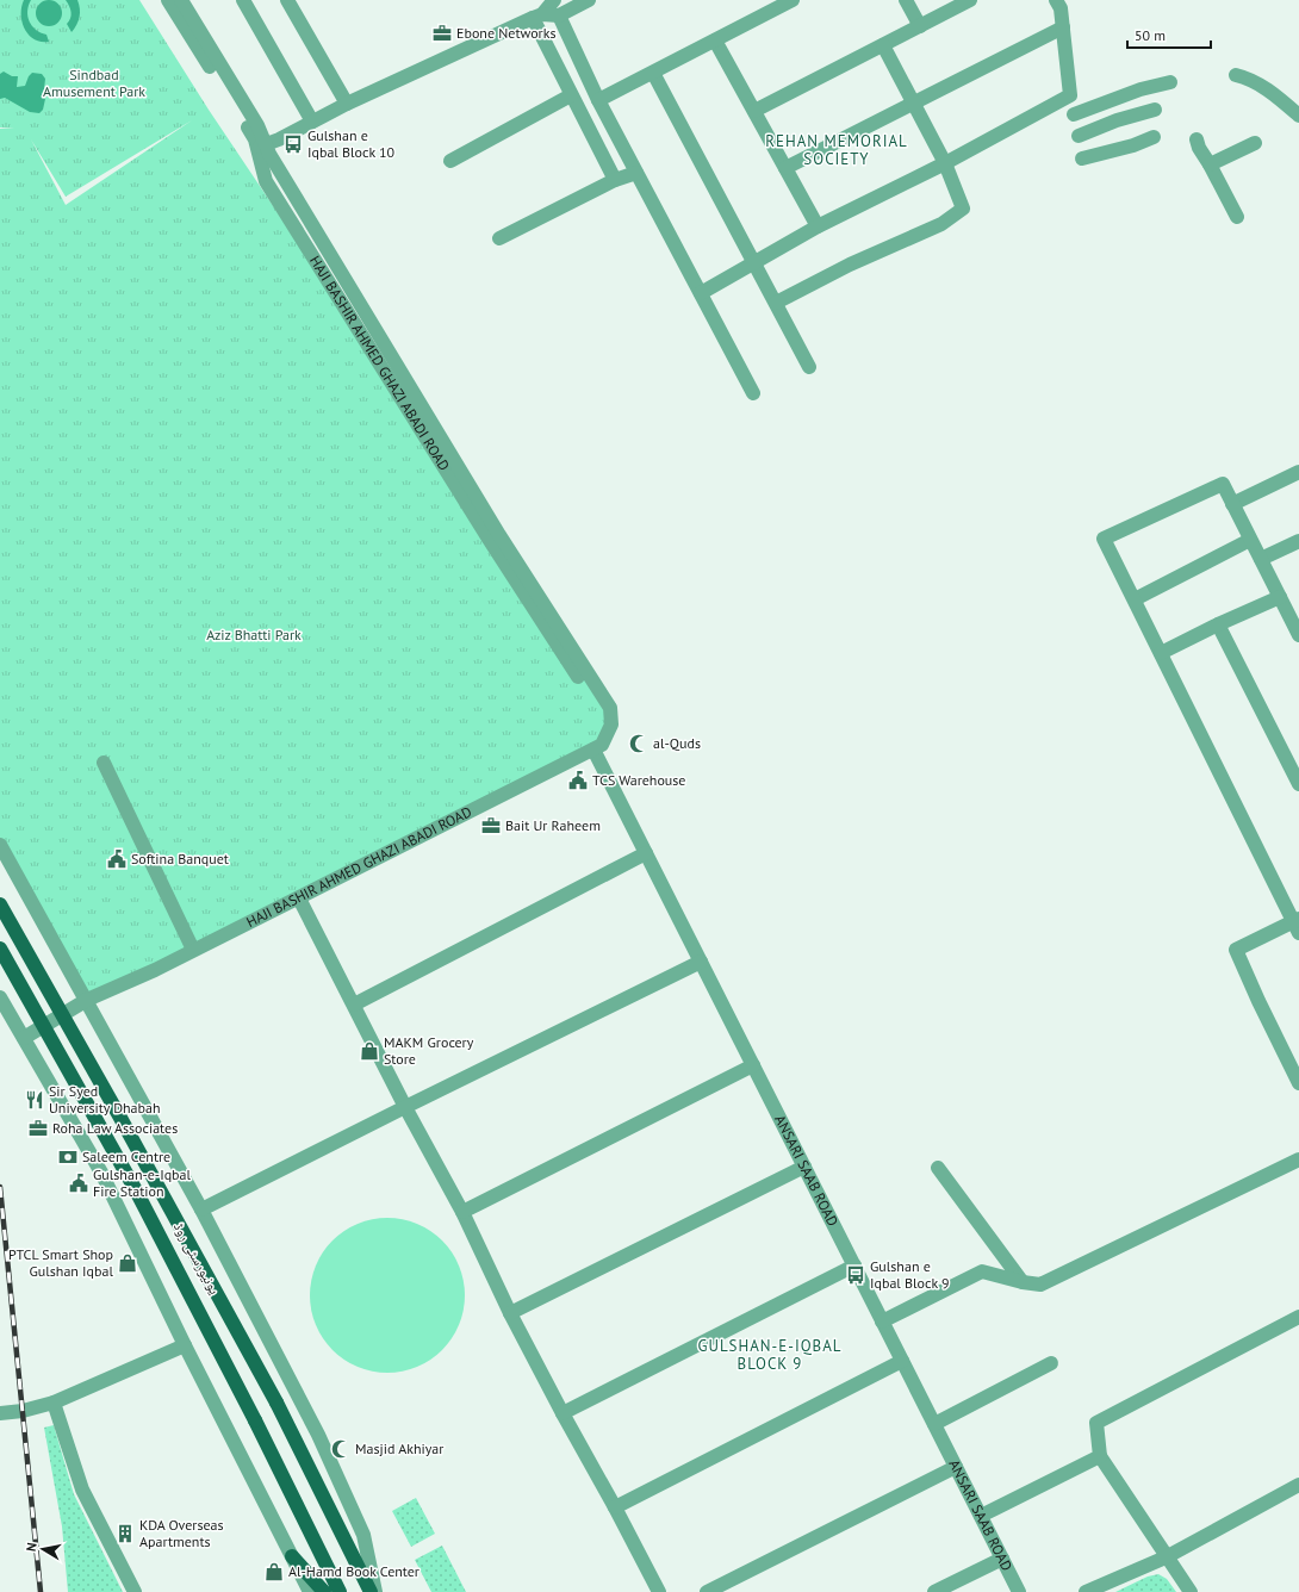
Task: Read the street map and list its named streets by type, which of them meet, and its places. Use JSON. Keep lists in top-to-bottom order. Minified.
{"streets":{"main road":["یونیورسٹی روڈ"],"street":["HAJI BASHIR AHMED GHAZI ABADI ROAD","ANSARI SAAB ROAD"]},"crossings":[["HAJI BASHIR AHMED GHAZI ABADI ROAD","ANSARI SAAB ROAD"]],"districts":["REHAN MEMORIAL SOCIETY","GULSHAN-E-IQBAL BLOCK 9"],"parks":["Sindbad Amusement Park","Aziz Bhatti Park"],"places":{"office":["Ebone Networks","Bait Ur Raheem","Roha Law Associates"],"bus stop":["Gulshan e Iqbal Block 10","Gulshan e Iqbal Block 9"],"mosque":["al-Quds","Masjid Akhiyar"],"public building":["TCS Warehouse","Softina Banquet","Gulshan-e-Iqbal Fire Station"],"shop":["MAKM Grocery Store","PTCL Smart Shop Gulshan Iqbal","Al-Hamd Book Center"],"restaurant":["Sir Syed University Dhabah"],"bank":["Saleem Centre"],"building":["KDA Overseas Apartments"]},"scale_bar":"50 m","north":"left"}
